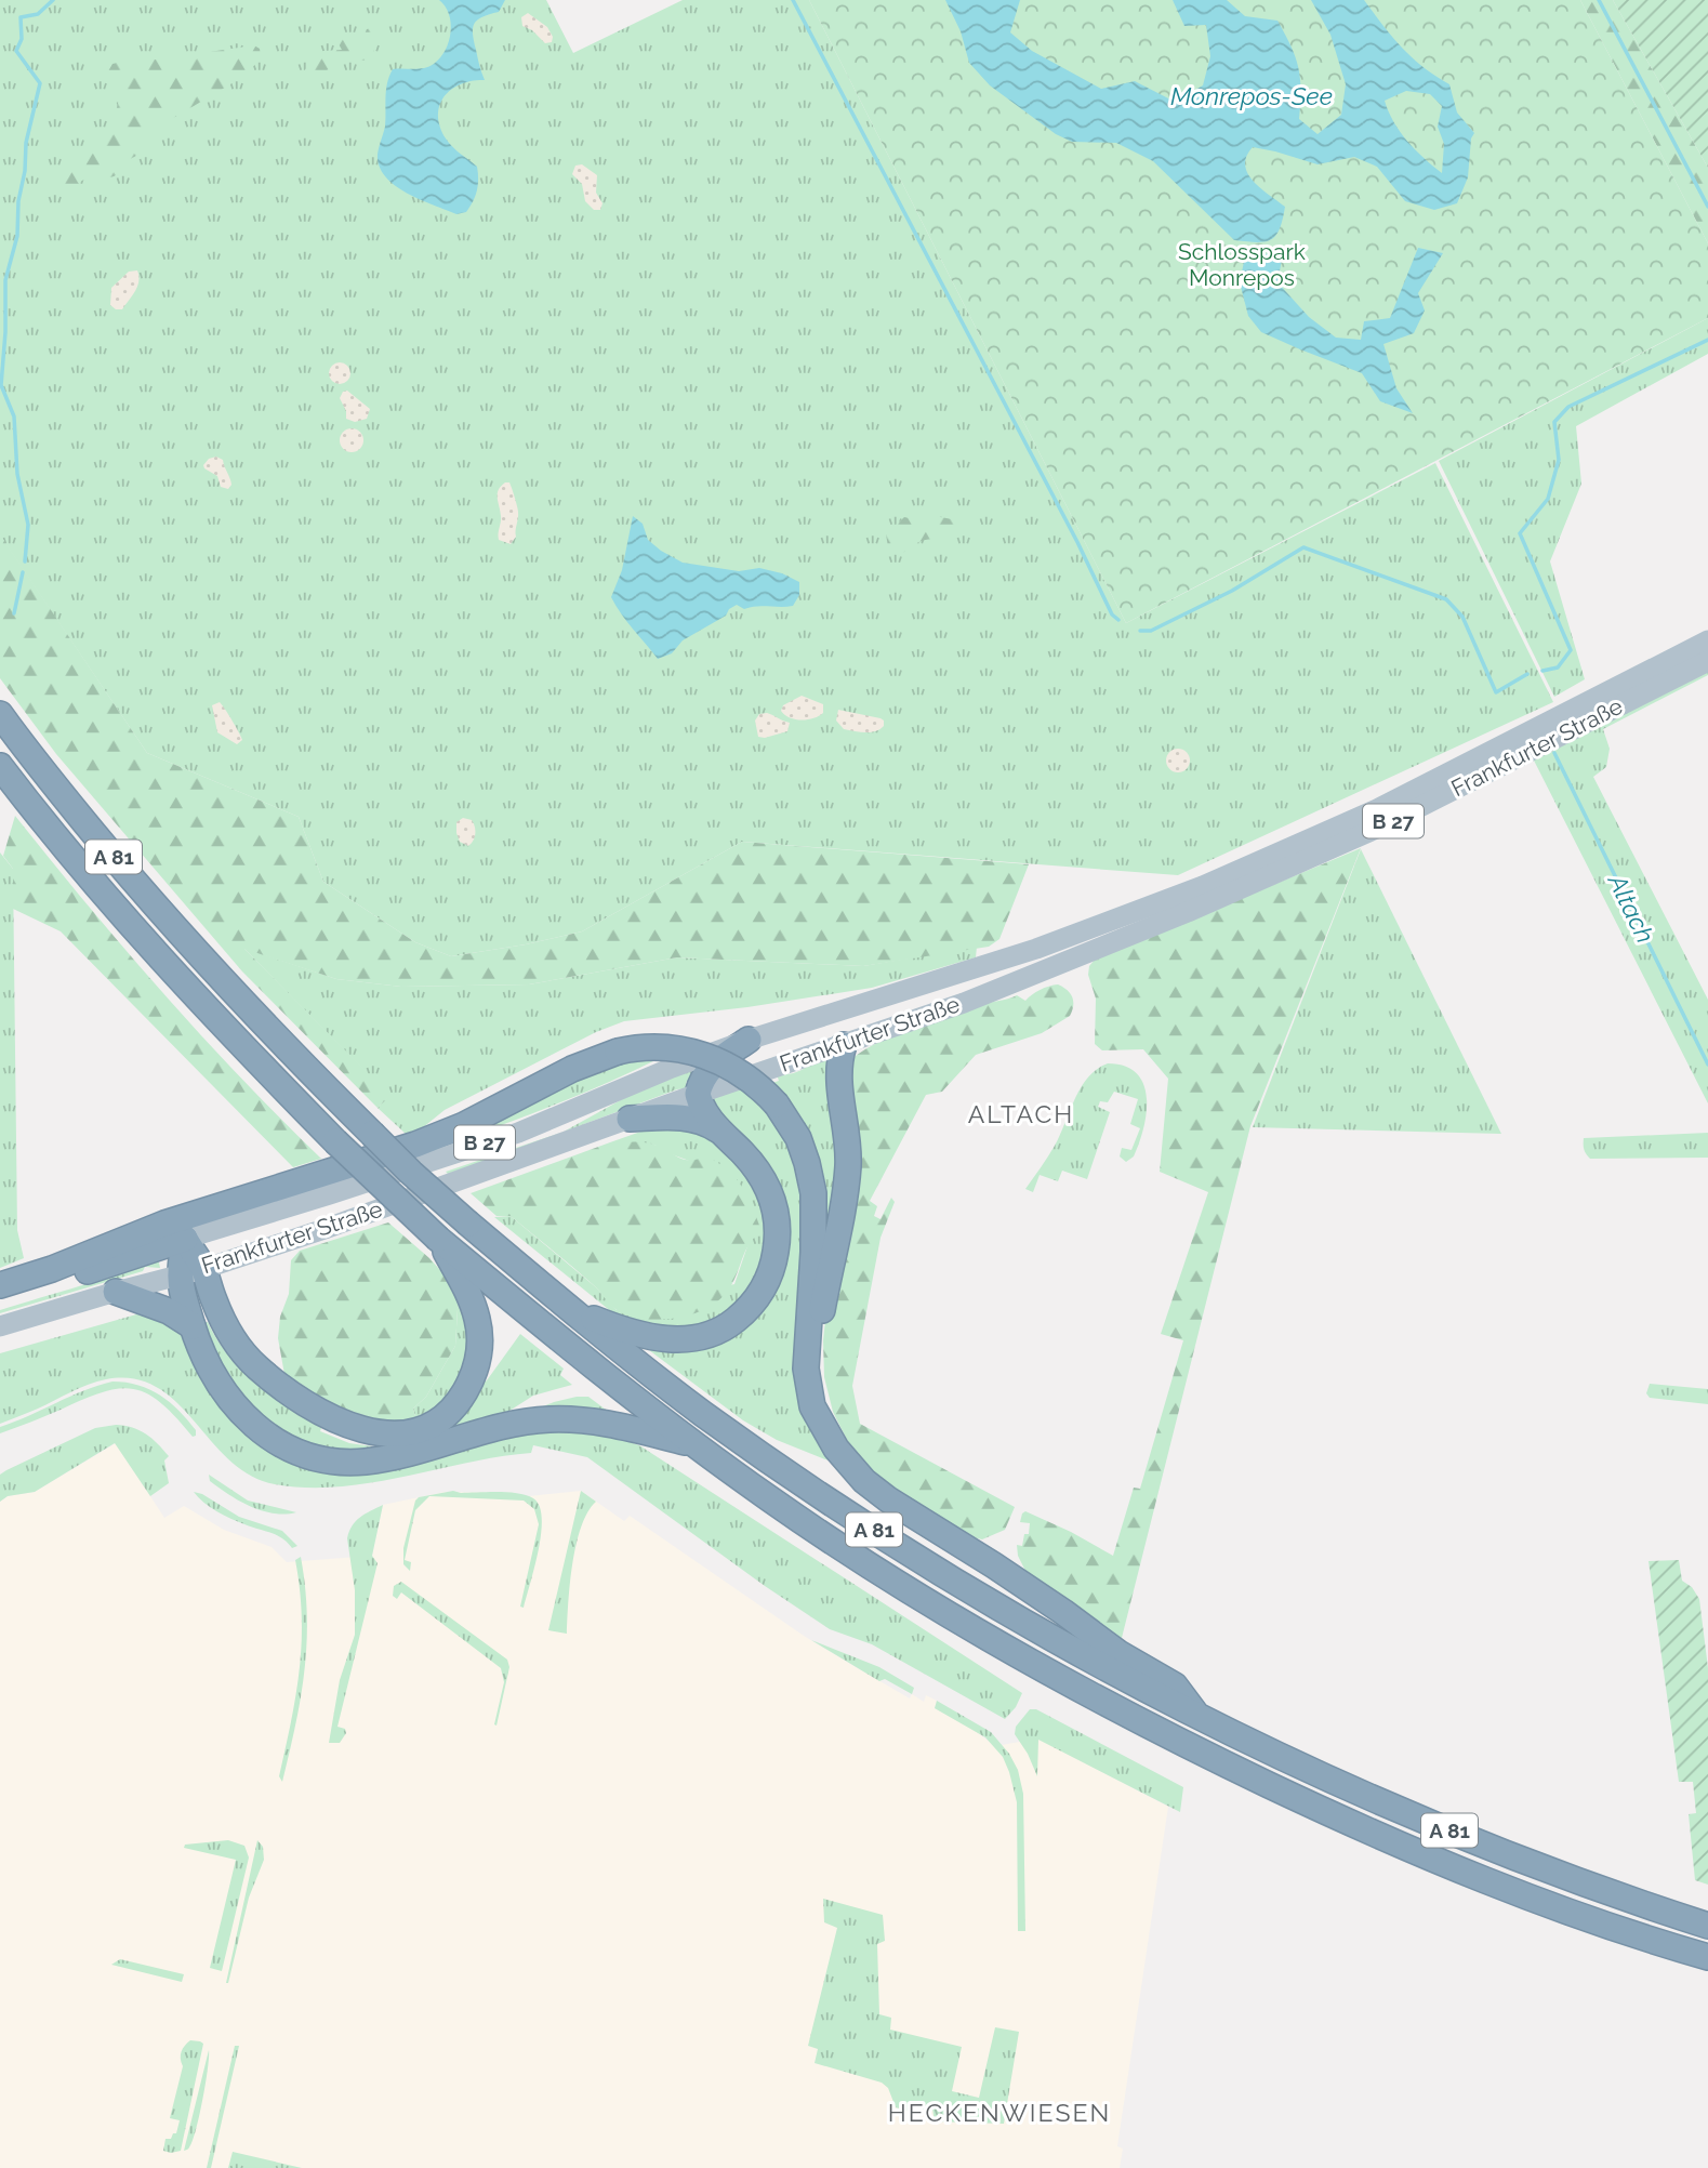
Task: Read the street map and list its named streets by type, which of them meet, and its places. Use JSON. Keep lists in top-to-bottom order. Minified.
{"streets":{"highway":["Frankfurter Straße","B 27","A 81"]},"crossings":[["Frankfurter Straße","B 27"]],"districts":["ALTACH","HECKENWIESEN"],"water":["Monrepos-See","Altach"],"parks":["Schlosspark Monrepos"]}
